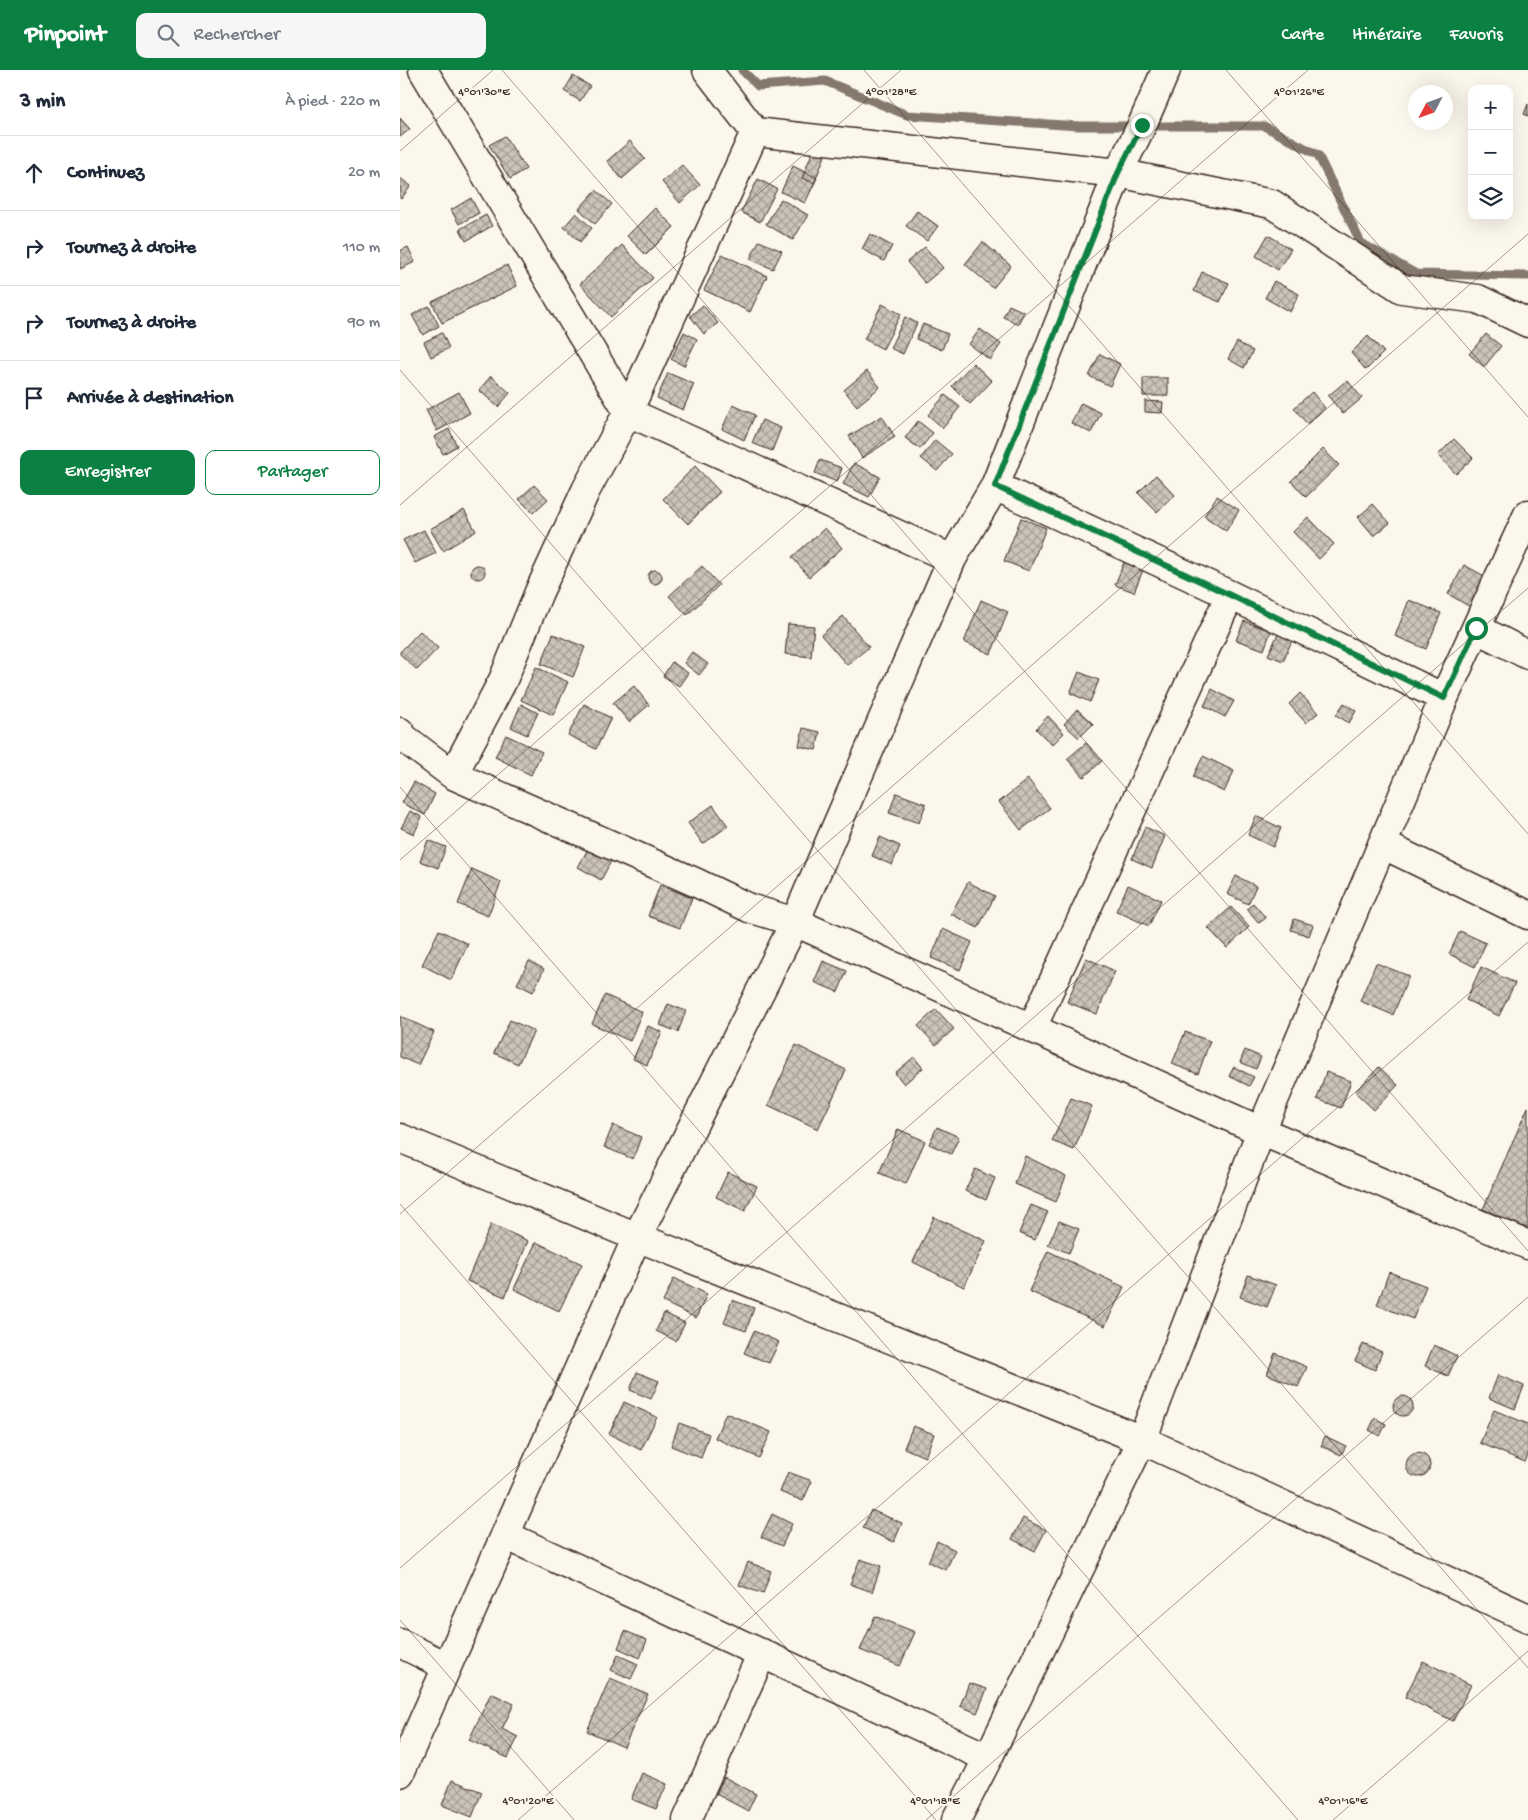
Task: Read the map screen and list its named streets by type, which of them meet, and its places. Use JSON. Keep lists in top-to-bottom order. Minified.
{"north":"bottom left","page":{"header":"Pinpoint","search":"Rechercher","nav":["Carte","Itinéraire","Favoris"],"heading":["3 min","À pied · 220 m"],"map_buttons":["+","−"],"list":[["Continuez","20 m"],["Tournez à droite","110 m"],["Tournez à droite","90 m"],"Arrivée à destination"],"buttons":["Enregistrer","Partager"]},"coordinates":["4°01'30\"E","4°01'28\"E","4°01'26\"E","4°01'20\"E","4°01'18\"E","4°01'16\"E"]}
